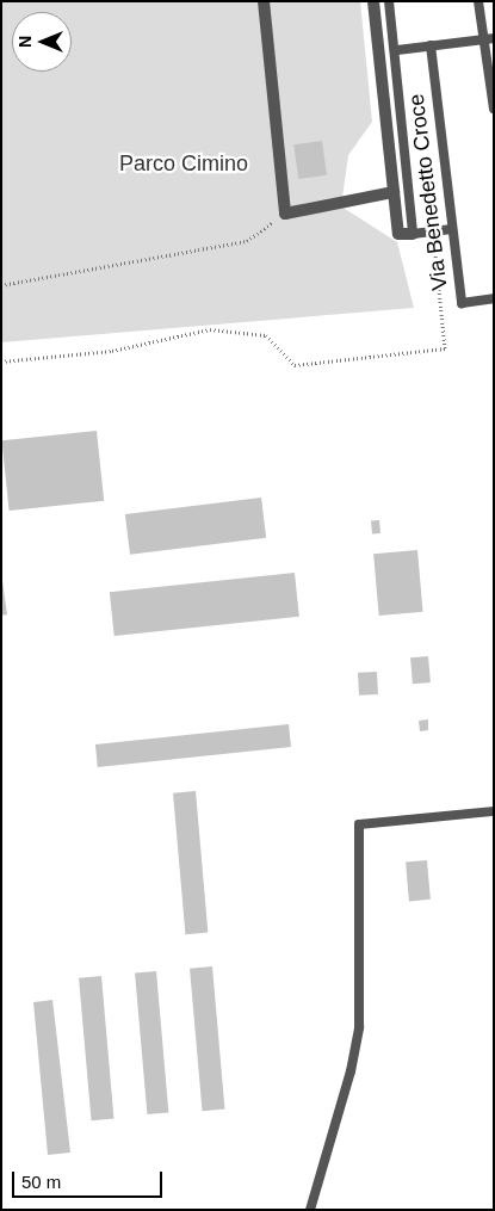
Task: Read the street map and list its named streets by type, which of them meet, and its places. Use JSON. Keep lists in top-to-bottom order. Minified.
{"streets":{"street":["Via Benedetto Croce"]},"parks":["Parco Cimino"],"scale_bar":"50 m","north":"left"}
